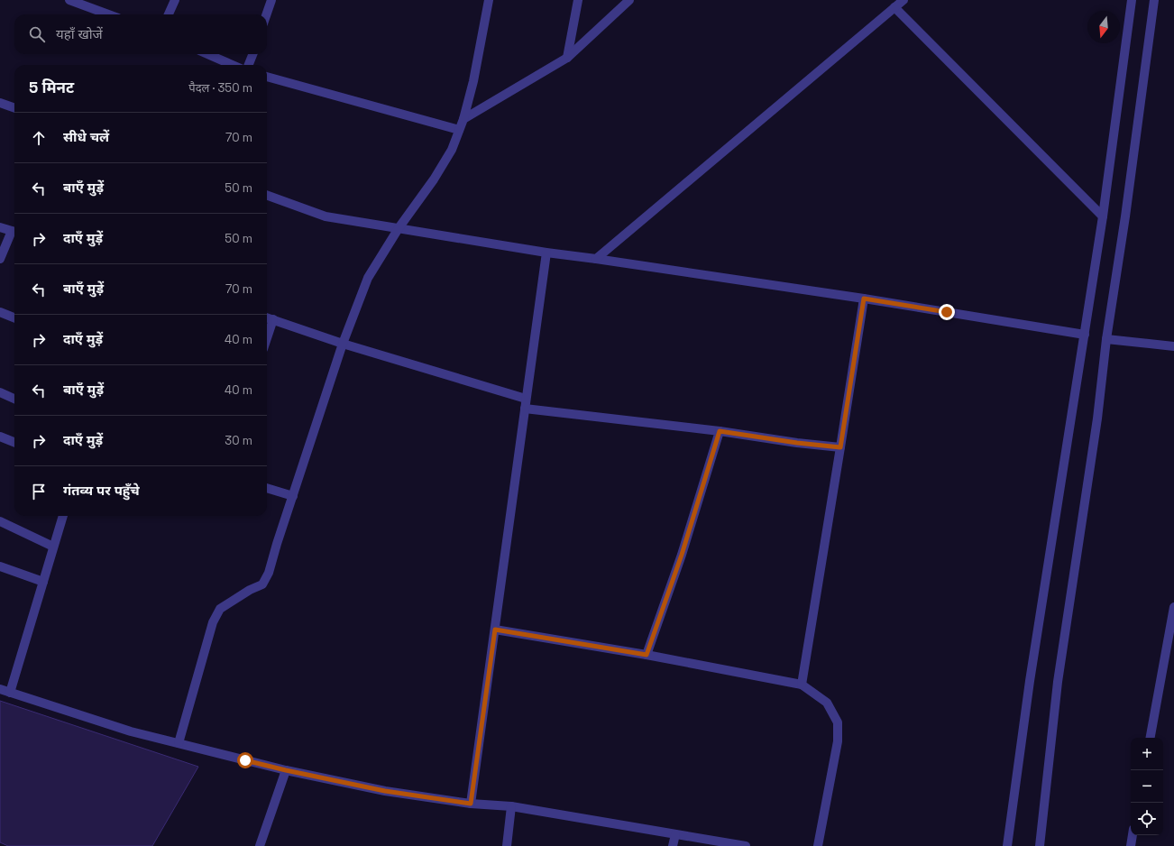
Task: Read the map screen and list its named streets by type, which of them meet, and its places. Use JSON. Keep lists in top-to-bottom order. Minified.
{"north":"bottom","page":{"search":"यहाँ खोजें","heading":["5 मिनट","पैदल · 350 m"],"list":[["सीधे चलें","70 m"],["बाएँ मुड़ें","50 m"],["दाएँ मुड़ें","50 m"],["बाएँ मुड़ें","70 m"],["दाएँ मुड़ें","40 m"],["बाएँ मुड़ें","40 m"],["दाएँ मुड़ें","30 m"],"गंतव्य पर पहुँचे"],"map_buttons":["+","−"]}}
